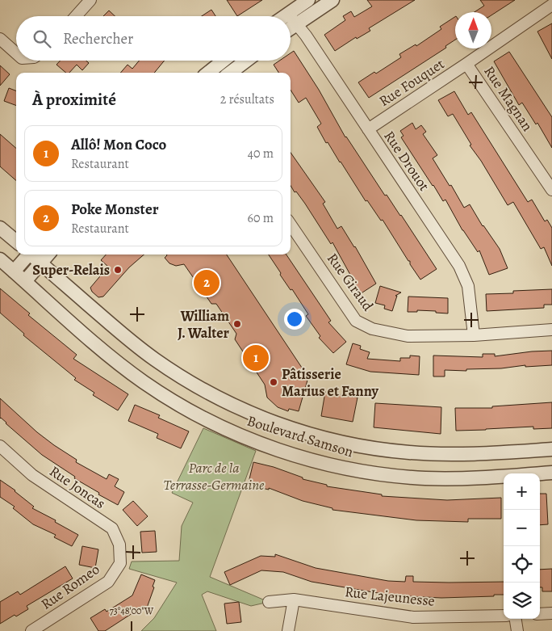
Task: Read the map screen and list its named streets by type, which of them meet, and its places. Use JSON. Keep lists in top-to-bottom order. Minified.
{"streets":{"street":["Rue Fouquet","Rue Magnan","Rue Drouot","Rue Giraud","Boulevard Samson","Rue Joncas","Rue Romeo","Rue Lajeunesse"]},"crossings":[["Rue Fouquet","Rue Magnan"],["Rue Fouquet","Rue Drouot"],["Rue Drouot","Rue Giraud"],["Rue Joncas","Rue Romeo"]],"parks":["Parc de la Terrasse-Germaine"],"places":["Super-Relais","William J. Walter","Pâtisserie Marius et Fanny"],"north":"top","page":{"search":"Rechercher","heading":["À proximité","2 résultats"],"list":[{"mark":"1","name":"Allô! Mon Coco","note":"Restaurant","value":"40 m"},{"mark":"2","name":"Poke Monster","note":"Restaurant","value":"60 m"}],"pins":["2","1"],"map_buttons":["+","−"]},"coordinates":["73°48'00\"W"]}
